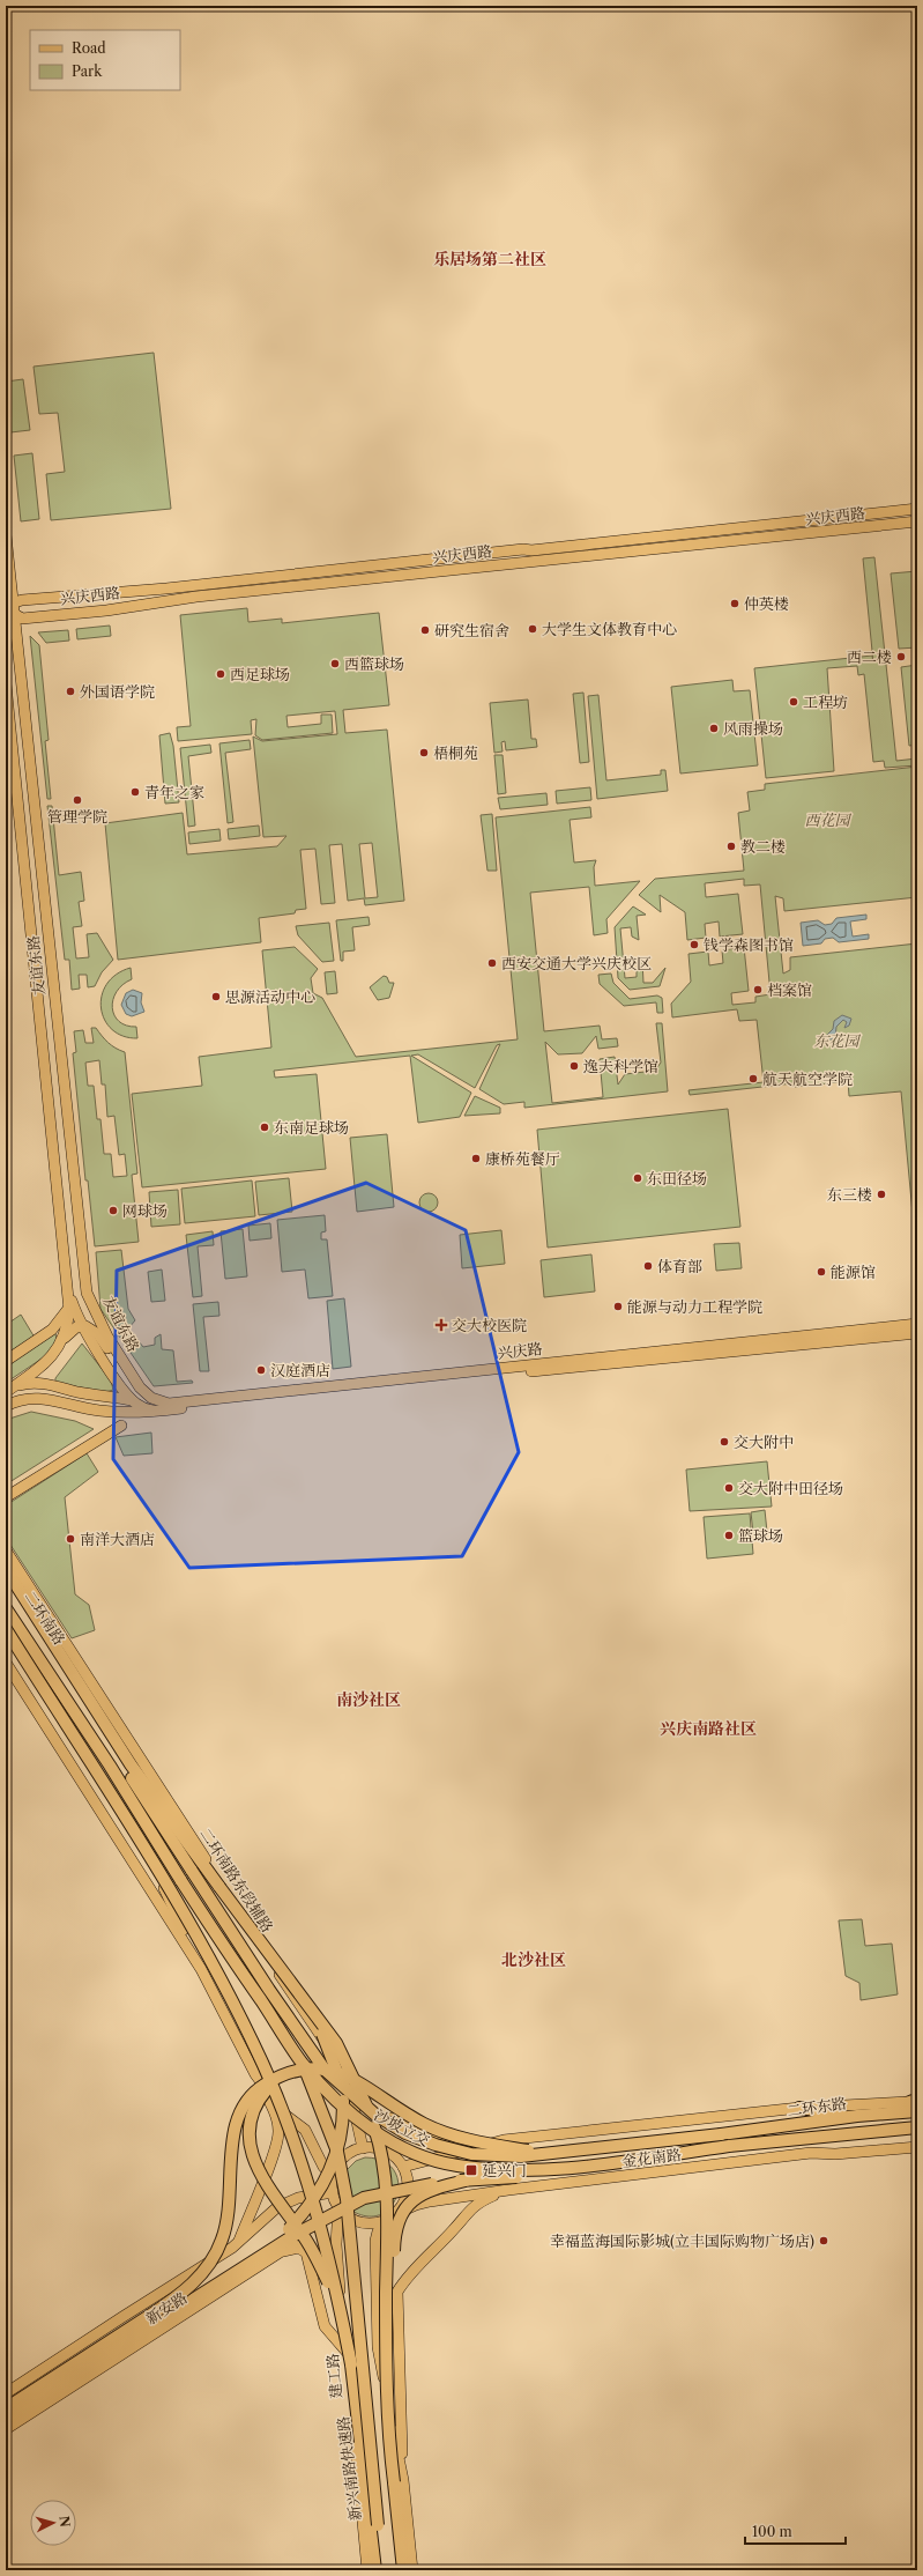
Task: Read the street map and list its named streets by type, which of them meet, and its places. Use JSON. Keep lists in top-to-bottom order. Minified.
{"streets":{"highway":["二环南路","二环东路","沙坡立交","新兴南路快速路"],"main road":["兴庆西路","友谊东路","兴庆路","二环南路东段辅路","金花南路","新安路","建工路"]},"crossings":[["兴庆西路","友谊东路"],["友谊东路","兴庆路"],["二环南路","沙坡立交"],["二环东路","沙坡立交"],["金花南路","新安路"],["金花南路","建工路"],["新安路","建工路"]],"districts":["乐居场第二社区","南沙社区","兴庆南路社区","北沙社区"],"parks":["西花园","东花园"],"places":{"other":["仲英楼","大学生文体教育中心","研究生宿舍","西二楼","西篮球场","西足球场","外国语学院","工程坊","风雨操场","梧桐苑","青年之家","管理学院","教二楼","钱学森图书馆","西安交通大学兴庆校区","档案馆","思源活动中心","逸夫科学馆","航天航空学院","东南足球场","康桥苑餐厅","东田径场","东三楼","网球场","体育部","能源馆","能源与动力工程学院","汉庭酒店","交大附中","交大附中田径场","篮球场","南洋大酒店","幸福蓝海国际影城(立丰国际购物广场店)"],"health":["交大校医院"],"transit":["延兴门"]},"legend":["Road","Park"],"scale_bar":"100 m","north":"right"}
